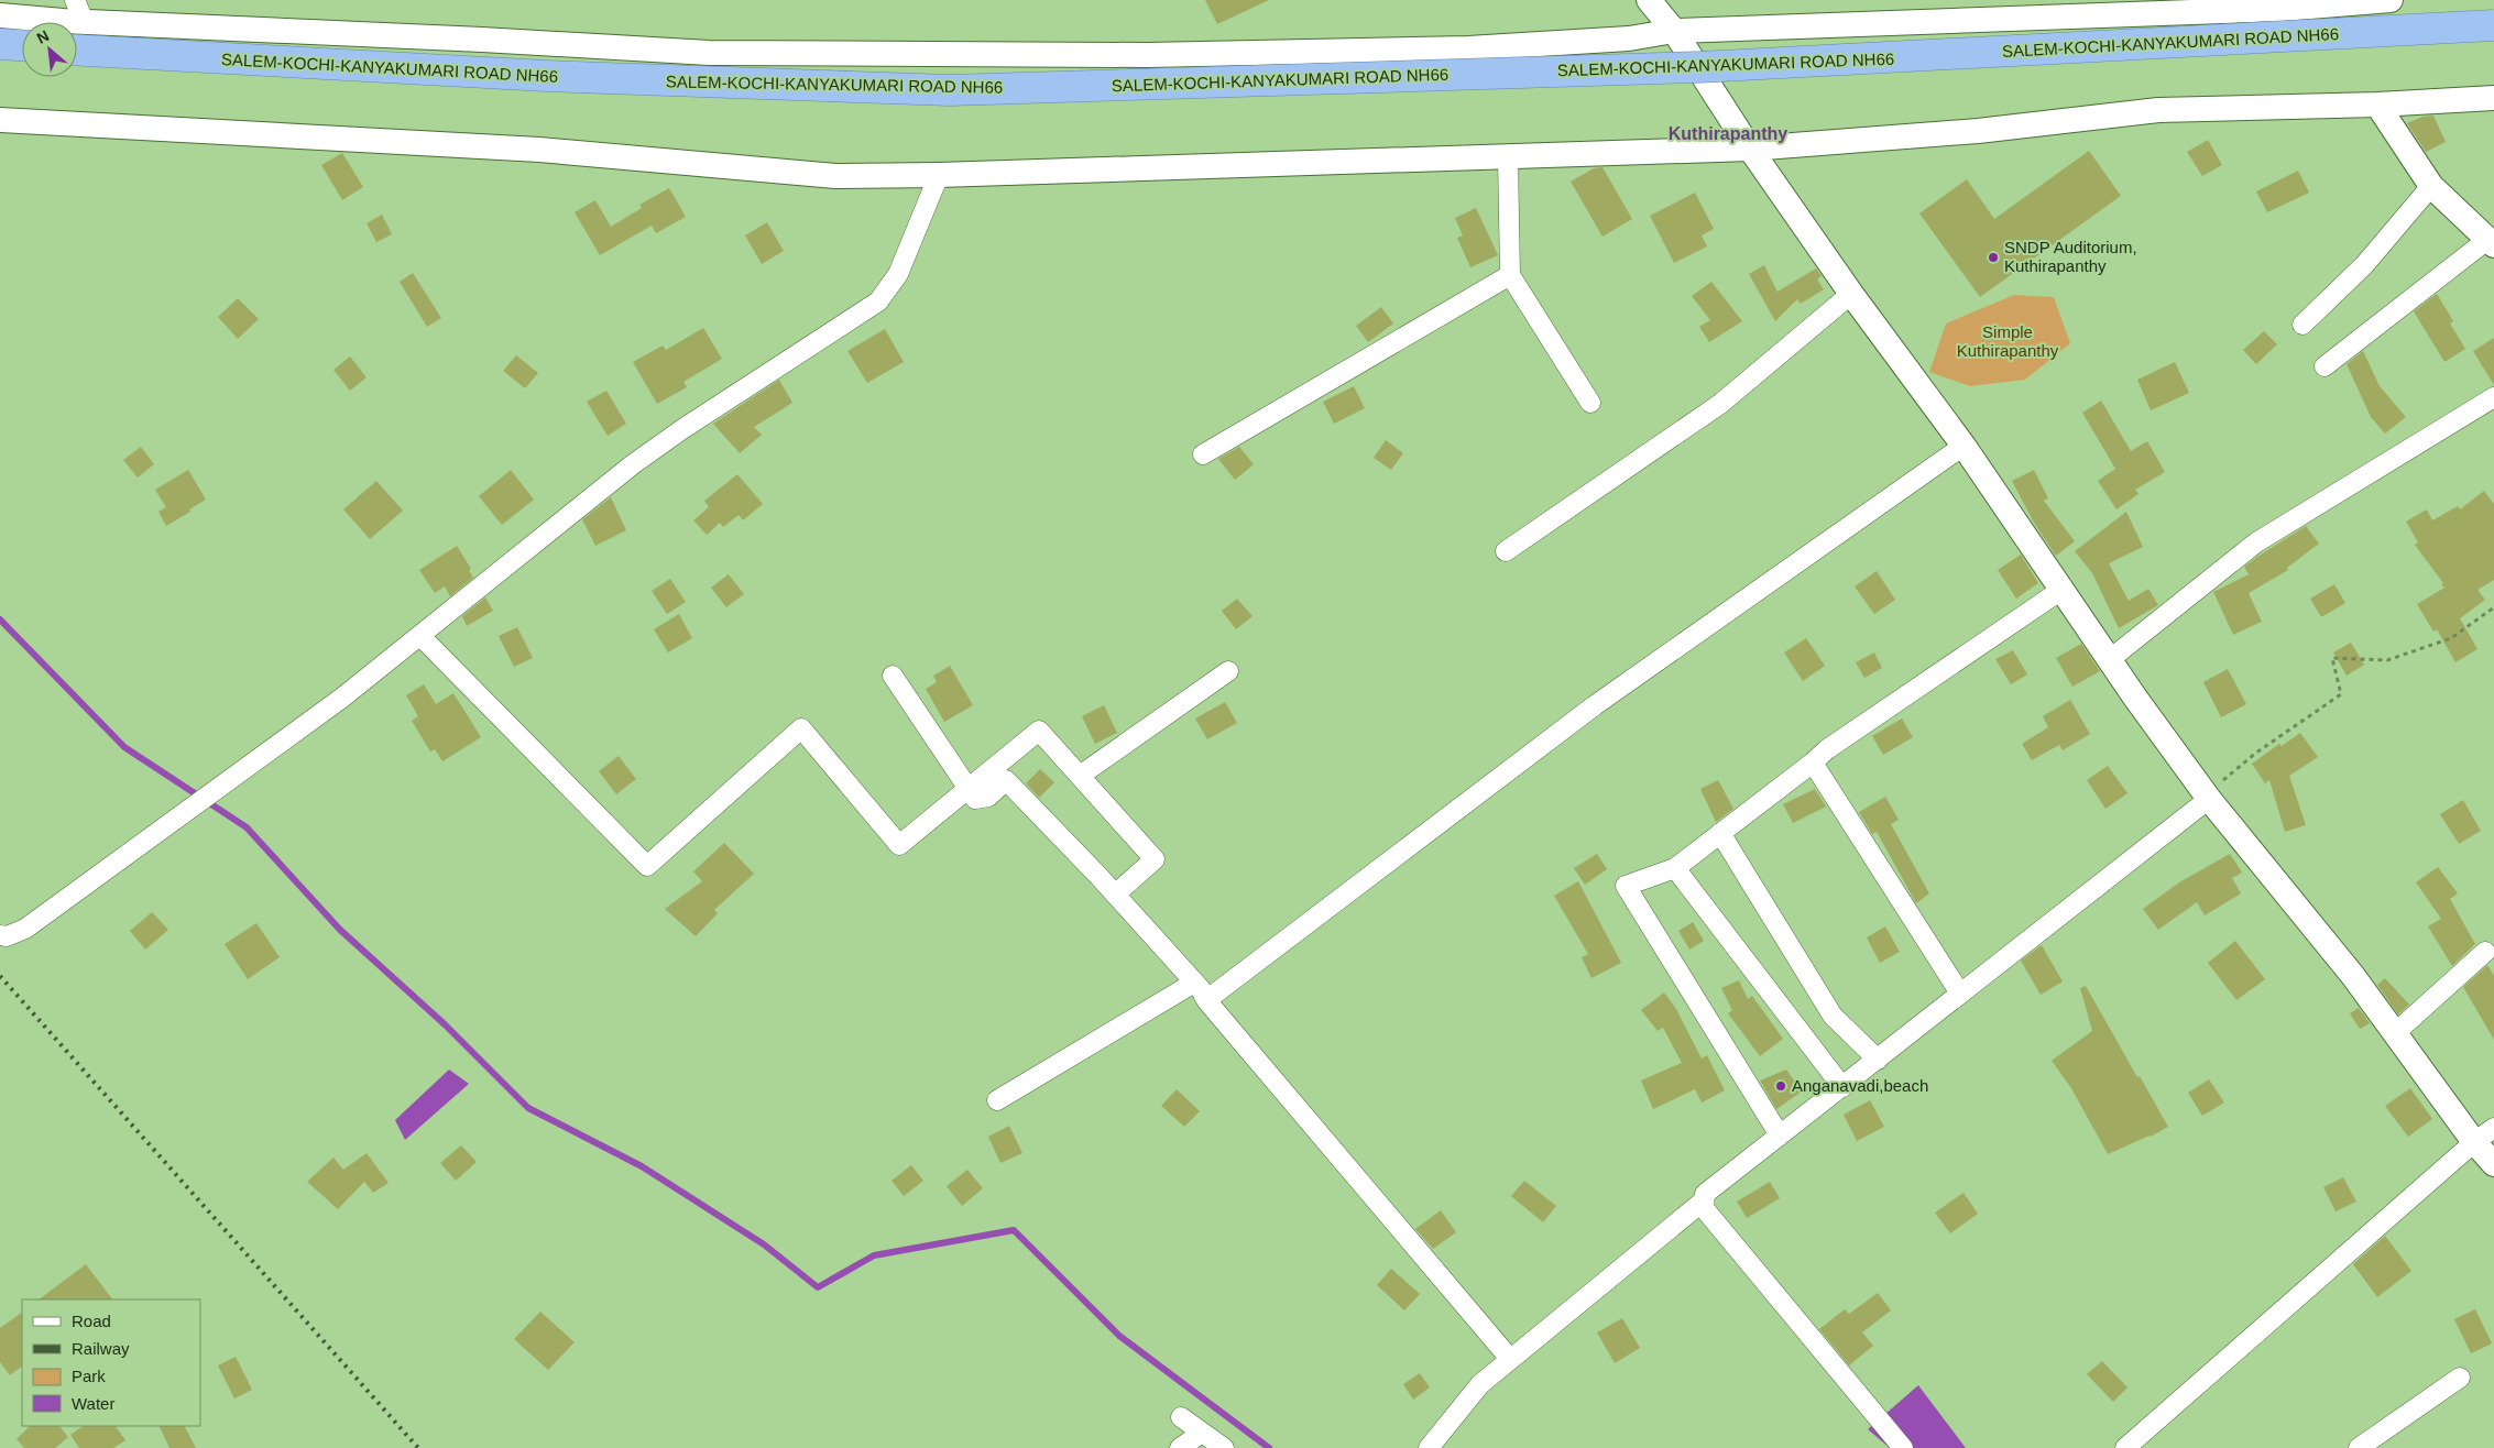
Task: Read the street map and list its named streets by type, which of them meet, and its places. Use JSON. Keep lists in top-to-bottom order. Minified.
{"streets":{"highway":["SALEM-KOCHI-KANYAKUMARI ROAD NH66"]},"districts":["Kuthirapanthy"],"parks":["Simple Kuthirapanthy"],"places":["SNDP Auditorium, Kuthirapanthy","Anganavadi,beach"],"legend":["Road","Railway","Park","Water"],"north":"top left"}
